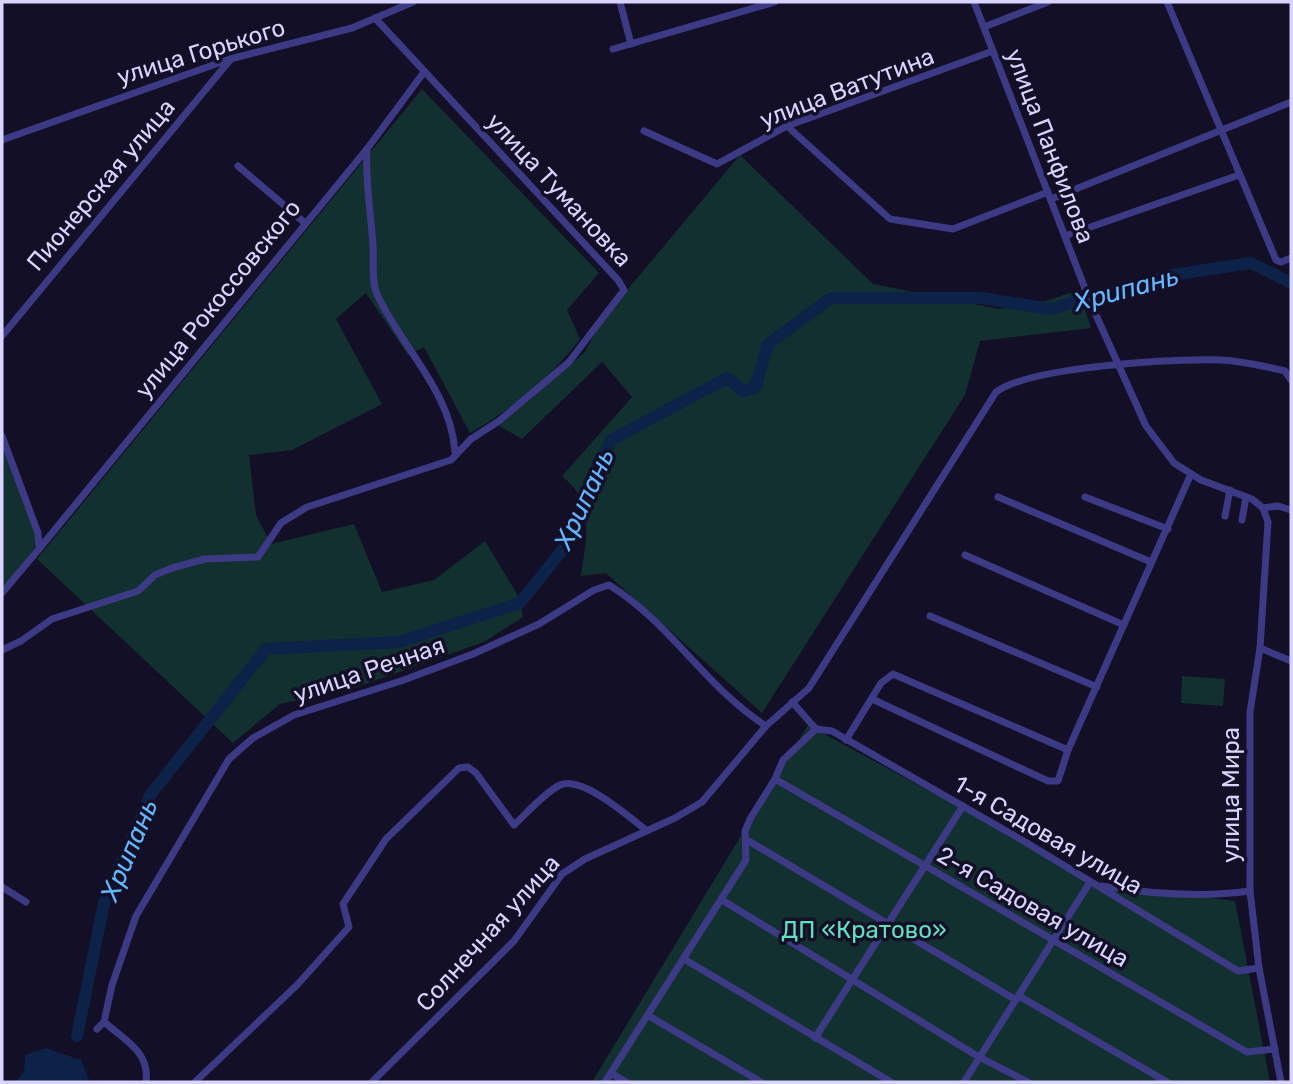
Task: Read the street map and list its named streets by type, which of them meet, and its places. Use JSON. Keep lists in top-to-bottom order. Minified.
{"streets":{"street":["улица Горького","улица Ватутина","улица Панфилова","Пионерская улица","улица Тумановка","улица Рокоссовского","улица Речная","улица Мира","1-я Садовая улица","2-я Садовая улица","Солнечная улица"]},"crossings":[["улица Горького","Пионерская улица"],["улица Горького","улица Тумановка"],["улица Ватутина","улица Панфилова"],["улица Панфилова","Солнечная улица"],["улица Тумановка","улица Рокоссовского"],["улица Речная","Солнечная улица"],["улица Мира","1-я Садовая улица"],["улица Мира","2-я Садовая улица"]],"water":["Хрипань"],"parks":["ДП «Кратово»"]}
